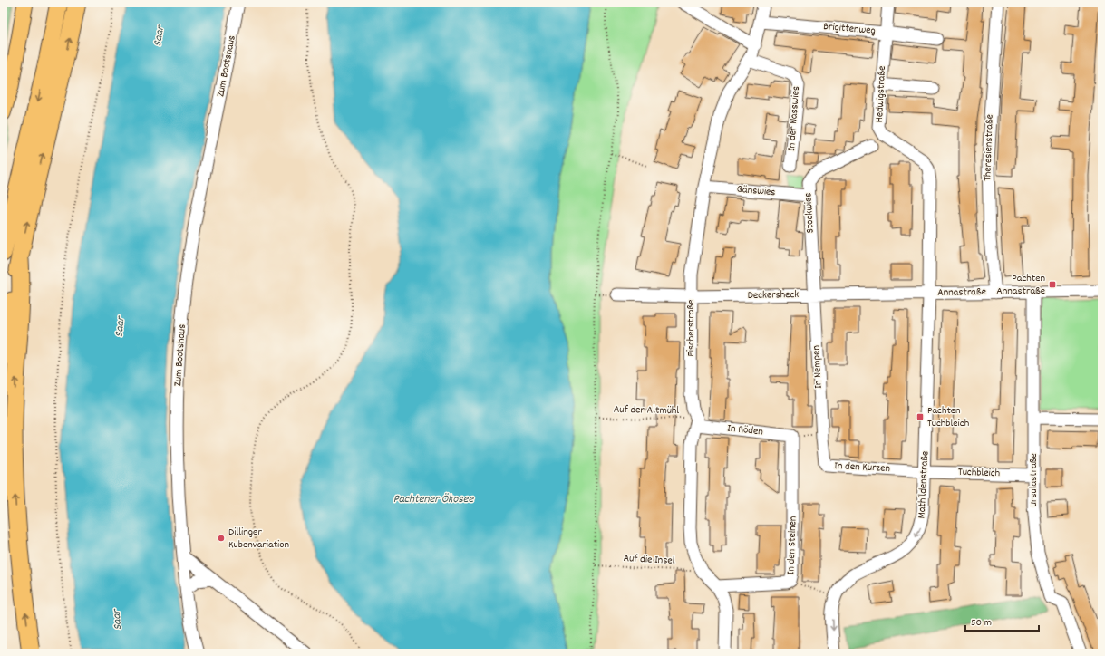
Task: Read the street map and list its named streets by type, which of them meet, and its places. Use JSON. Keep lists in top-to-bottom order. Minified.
{"streets":{"street":["Brigittenweg","Zum Bootshaus","Hedwigstraße","In der Nasswies","Theresienstraße","Gänswies","Stockwies","Annastraße","Deckersheck","Fischerstraße","In Nempen","In Röden","In den Kurzen","Tuchbleich","Ursulastraße","Mathildenstraße","In den Steinen"],"path":["Auf der Altmühl","Auf die Insel"]},"crossings":[["Brigittenweg","Hedwigstraße"],["Brigittenweg","Fischerstraße"],["Hedwigstraße","Annastraße"],["Hedwigstraße","Deckersheck"],["Hedwigstraße","Mathildenstraße"],["In der Nasswies","Fischerstraße"],["Theresienstraße","Annastraße"],["Gänswies","Stockwies"],["Gänswies","Fischerstraße"],["Stockwies","Deckersheck"],["Stockwies","In Nempen"],["Annastraße","Deckersheck"],["Annastraße","Ursulastraße"],["Annastraße","Mathildenstraße"],["Deckersheck","Fischerstraße"],["Deckersheck","In Nempen"],["Deckersheck","Mathildenstraße"],["Fischerstraße","Auf der Altmühl"],["Fischerstraße","In Röden"],["In Nempen","In den Kurzen"],["Auf der Altmühl","In Röden"],["In Röden","In den Steinen"],["In den Kurzen","Tuchbleich"],["In den Kurzen","Mathildenstraße"],["Tuchbleich","Ursulastraße"],["Tuchbleich","Mathildenstraße"]],"one_way":["Mathildenstraße"],"water":["Saar","Pachtener Ökosee"],"places":{"transit":["Pachten Annastraße","Pachten Tuchbleich"],"other":["Dillinger Kubenvariation"]},"scale_bar":"50 m"}
